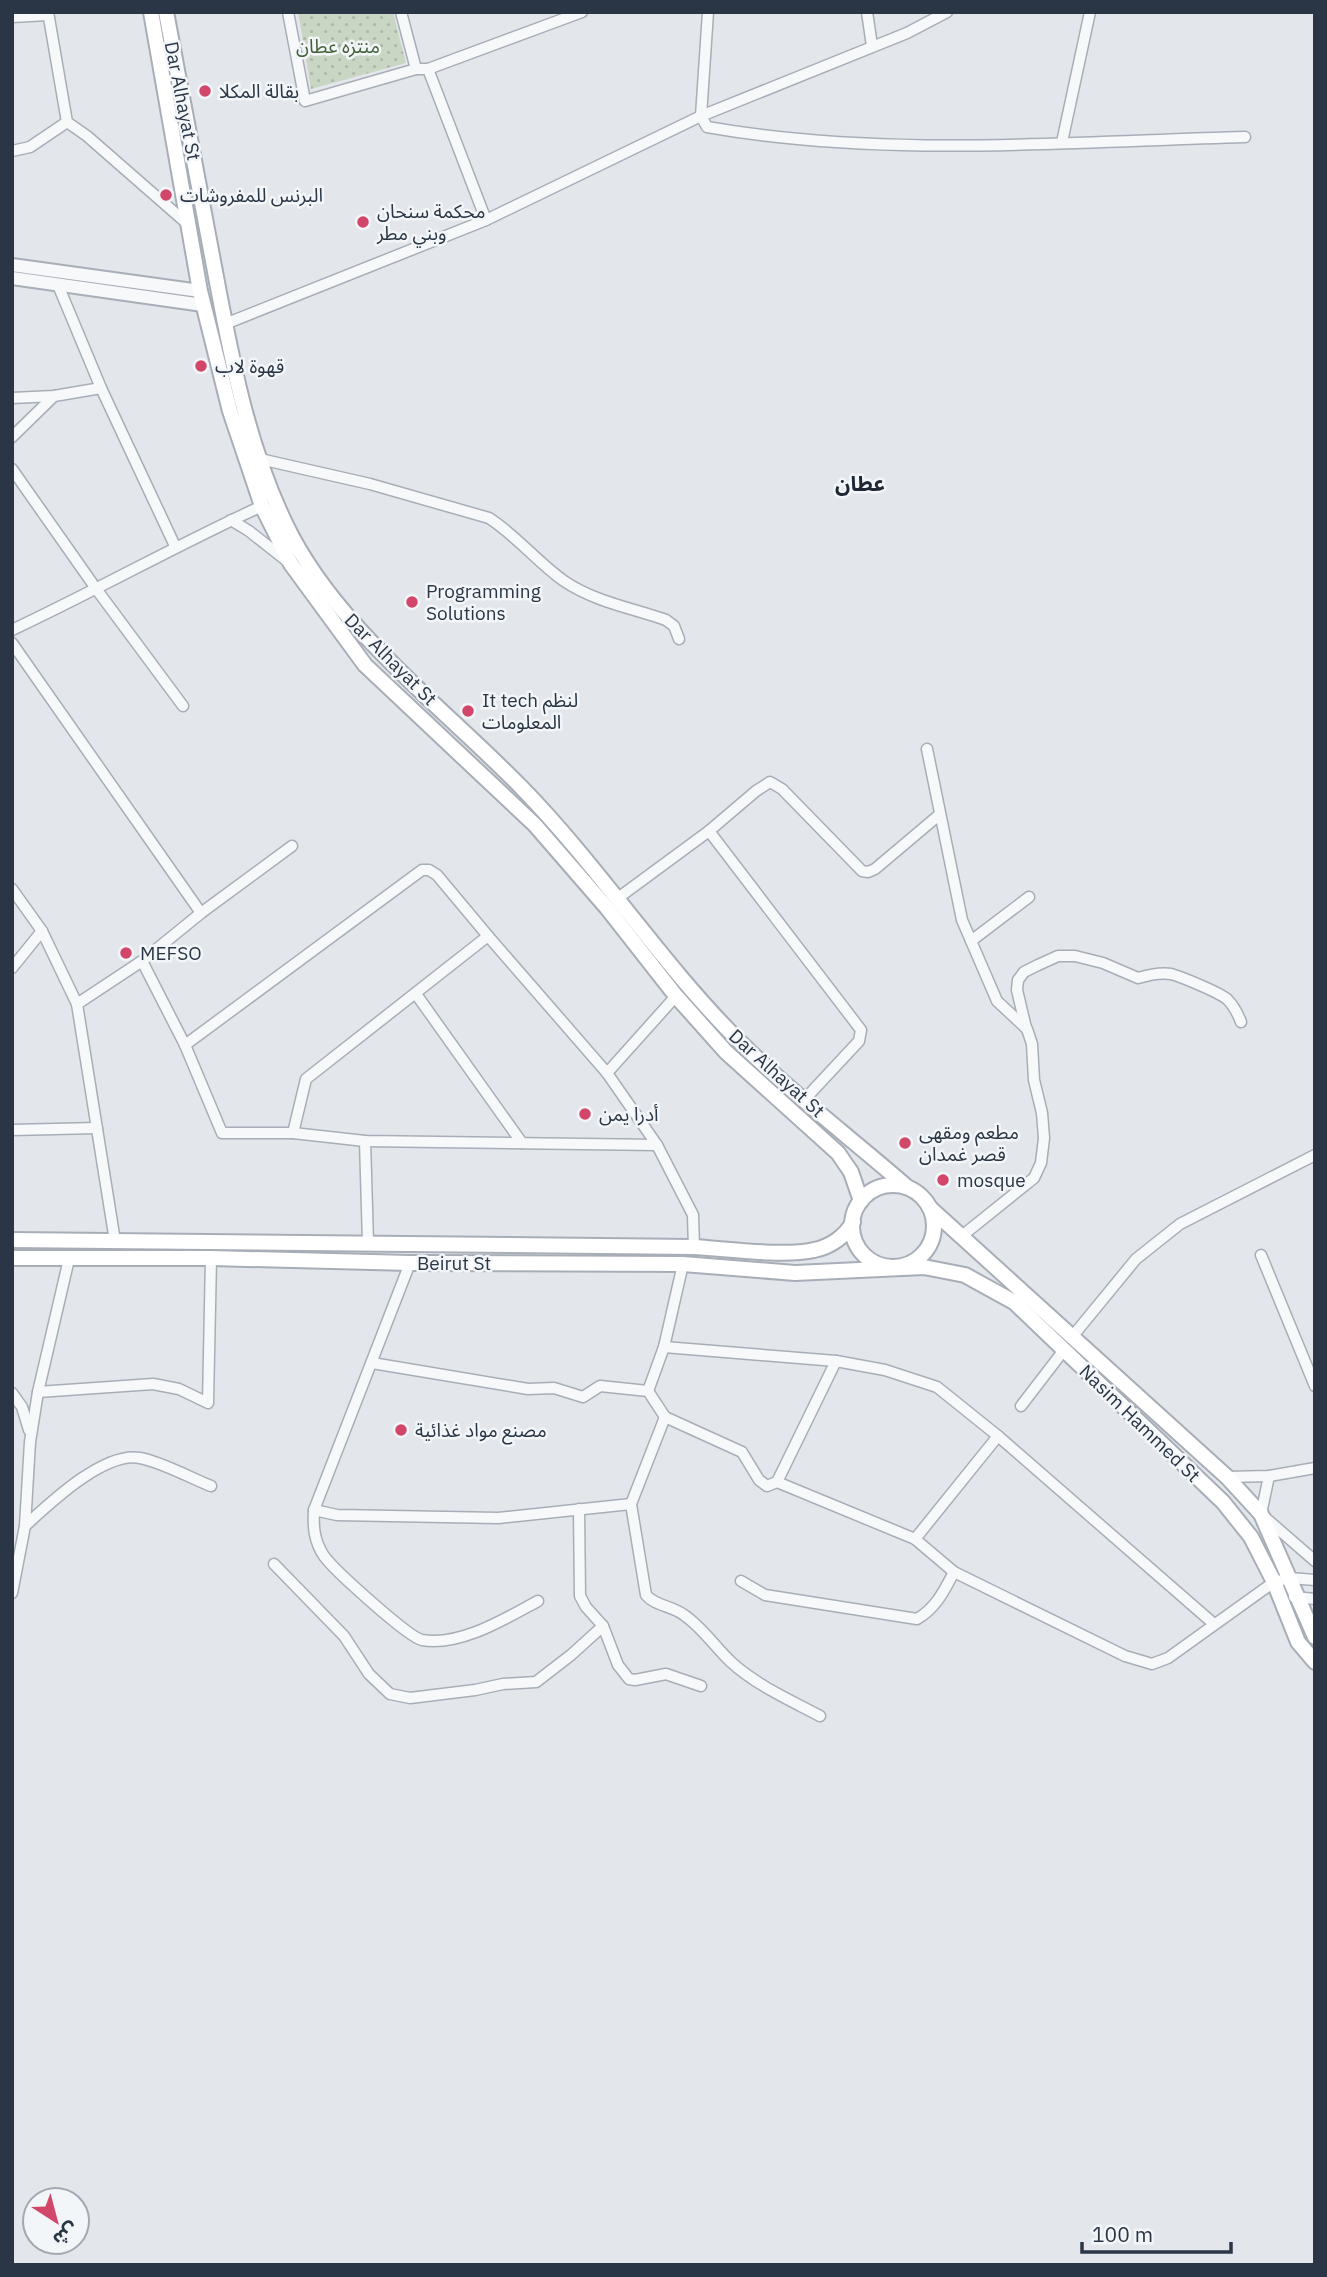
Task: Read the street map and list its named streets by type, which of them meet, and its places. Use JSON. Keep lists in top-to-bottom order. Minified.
{"streets":{"main road":["Dar Alhayat St","Beirut St","Nasim Hammed St"]},"crossings":[["Dar Alhayat St","Beirut St"],["Dar Alhayat St","Nasim Hammed St"],["Beirut St","Nasim Hammed St"]],"districts":["عطان"],"parks":["منتزه عطان"],"places":["بقالة المكلا","البرنس للمفروشات","محكمة سنحان وبني مطر","قهوة لاب","Programming Solutions","It tech لنظم المعلومات","MEFSO","أدرا يمن","مطعم ومقهى قصر غمدان","mosque","مصنع مواد غذائية"],"scale_bar":"100 m","north":"bottom right"}
